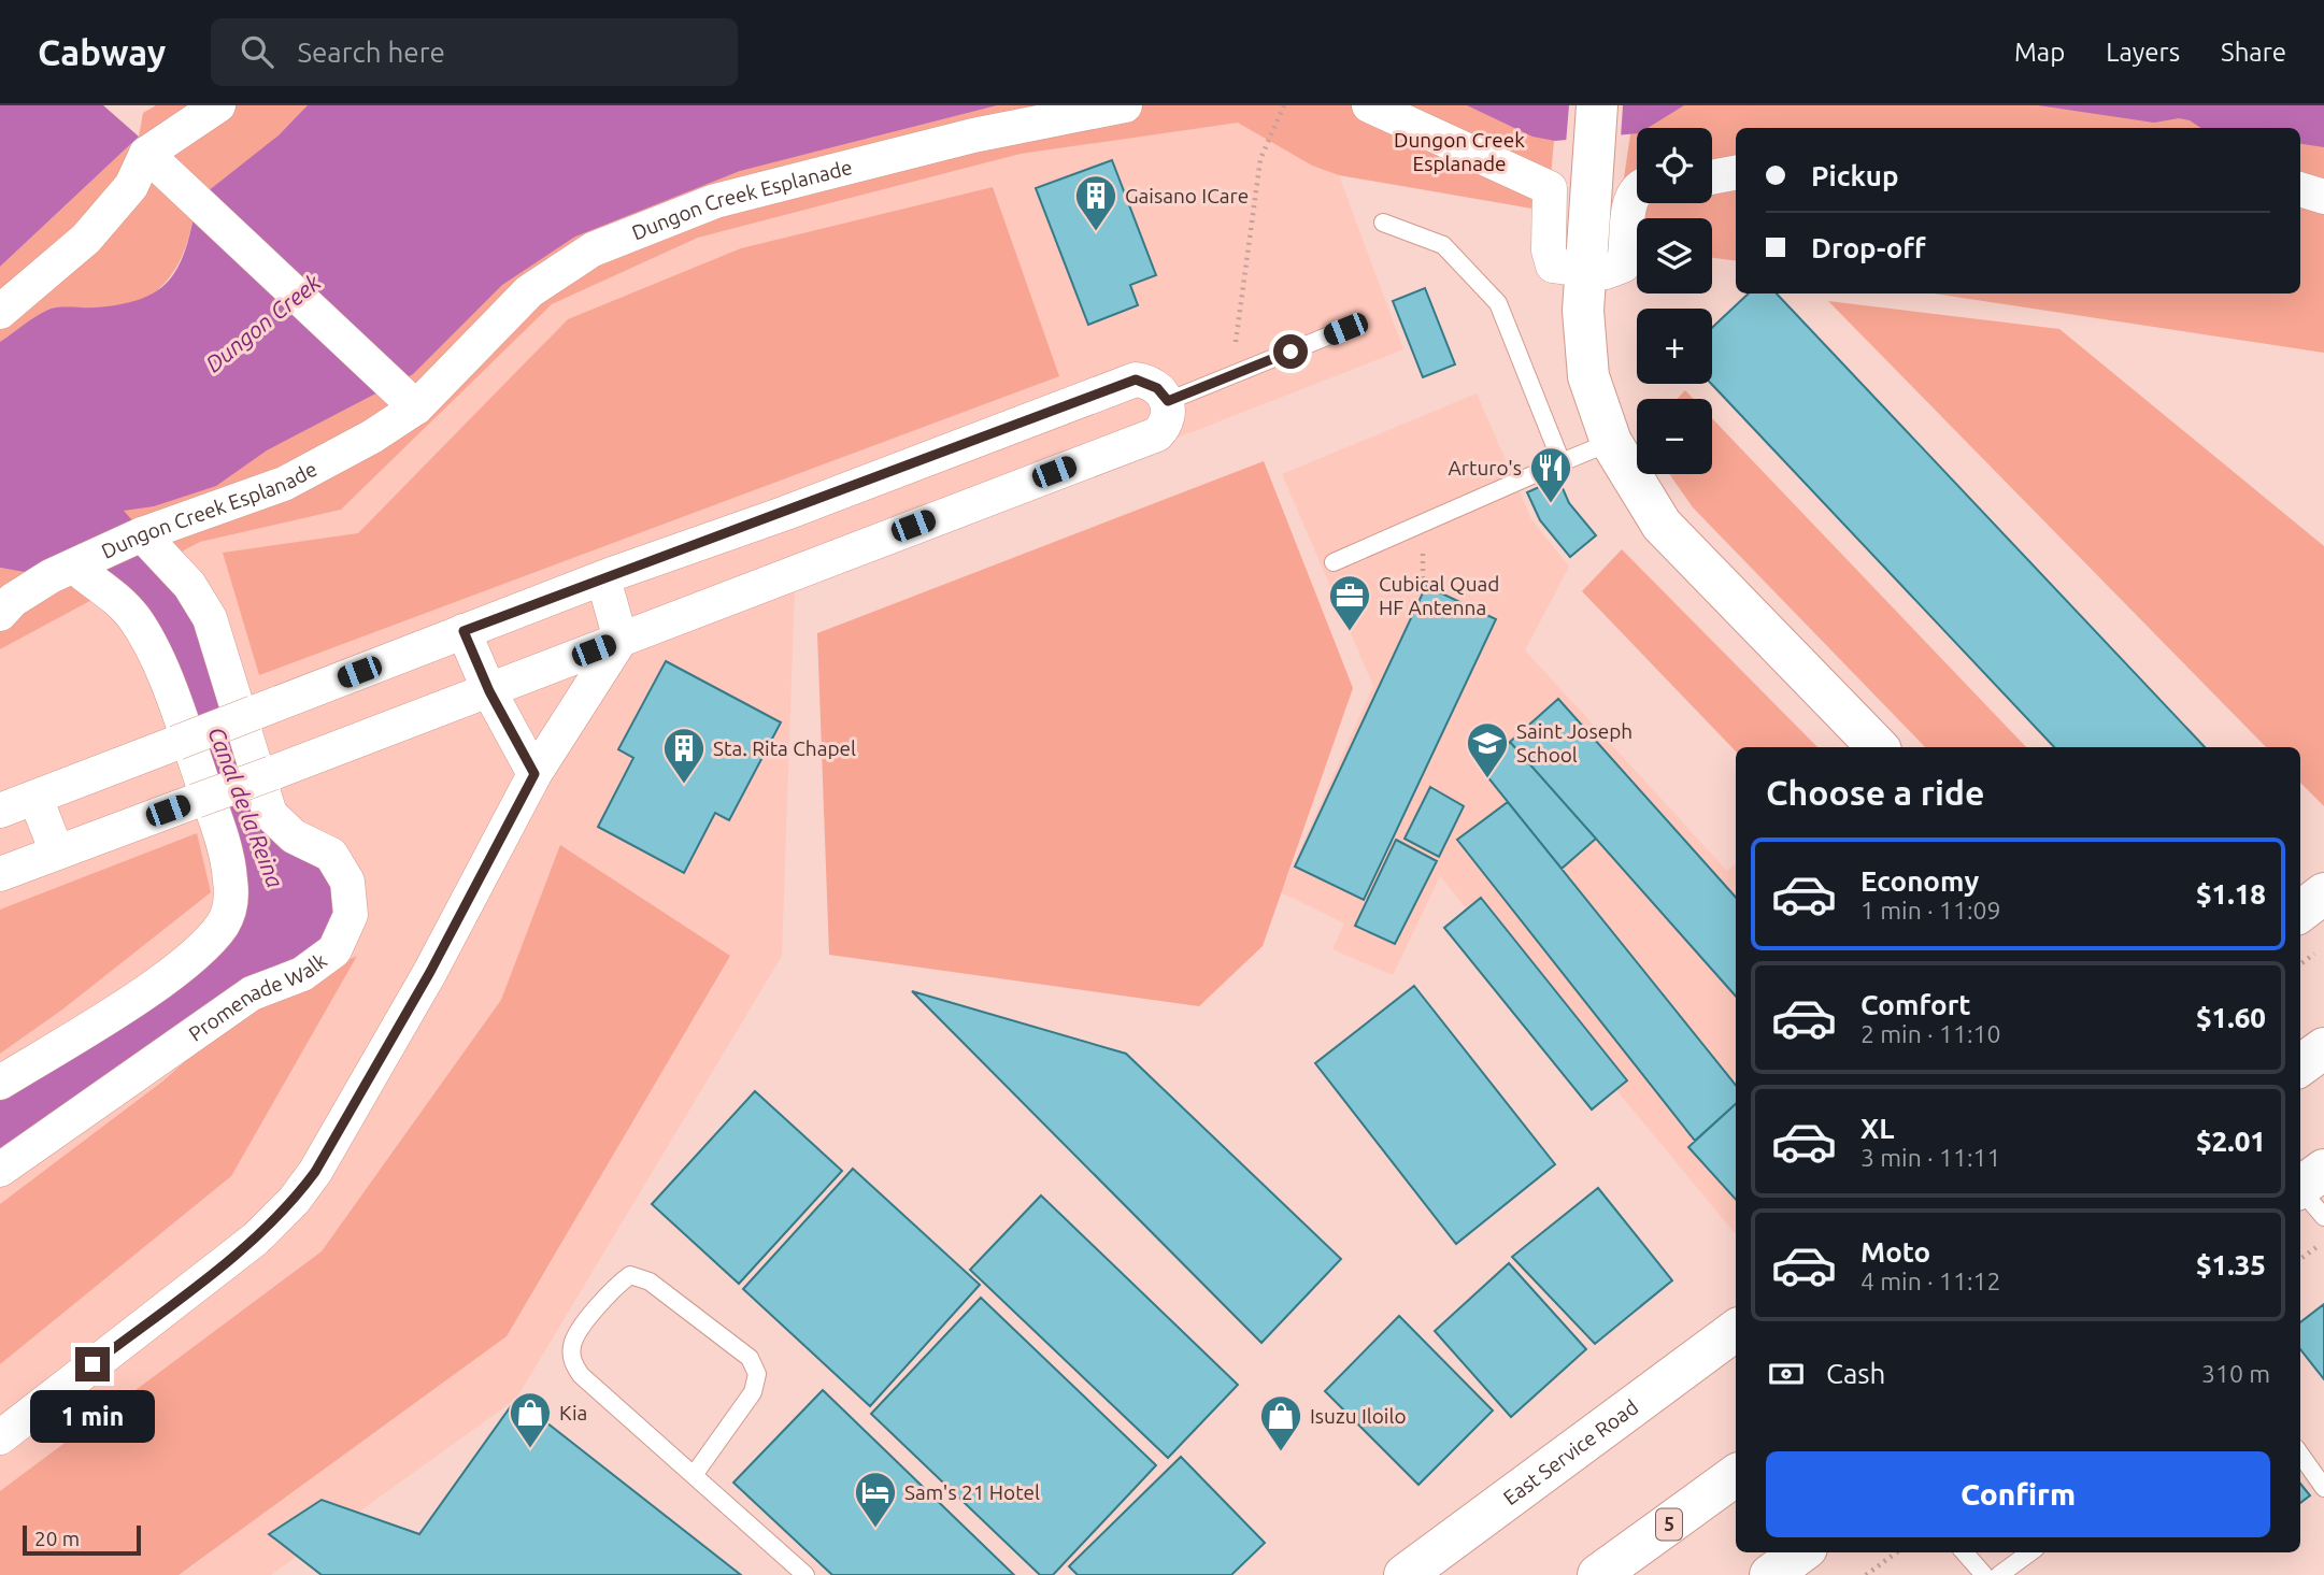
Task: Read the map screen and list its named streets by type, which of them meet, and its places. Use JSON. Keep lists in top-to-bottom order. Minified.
{"streets":{"main road":["East Service Road","5"],"street":["Dungon Creek Esplanade","Promenade Walk"]},"crossings":[["Dungon Creek Esplanade","Promenade Walk"]],"water":["Dungon Creek","Canal de la Reina"],"parks":["Dungon Creek Esplanade"],"places":{"building":["Gaisano ICare","Sta. Rita Chapel"],"restaurant":["Arturo's"],"office":["Cubical Quad HF Antenna"],"school or university":["Saint Joseph School"],"shop":["Kia","Isuzu Iloilo"],"hotel":["Sam's 21 Hotel"]},"scale_bar":"20 m","page":{"header":"Cabway","search":"Search here","nav":["Map","Layers","Share"],"map_buttons":["+","−"],"banner":["Pickup","Drop-off"],"heading":"Choose a ride","list":[{"name":"Economy","note":"1 min · 11:09","value":"$1.18"},{"name":"Comfort","note":"2 min · 11:10","value":"$1.60"},{"name":"XL","note":"3 min · 11:11","value":"$2.01"},{"name":"Moto","note":"4 min · 11:12","value":"$1.35"}],"pay":["Cash","310 m"],"bubble":"1 min","buttons":"Confirm","scale":"20 m"}}
